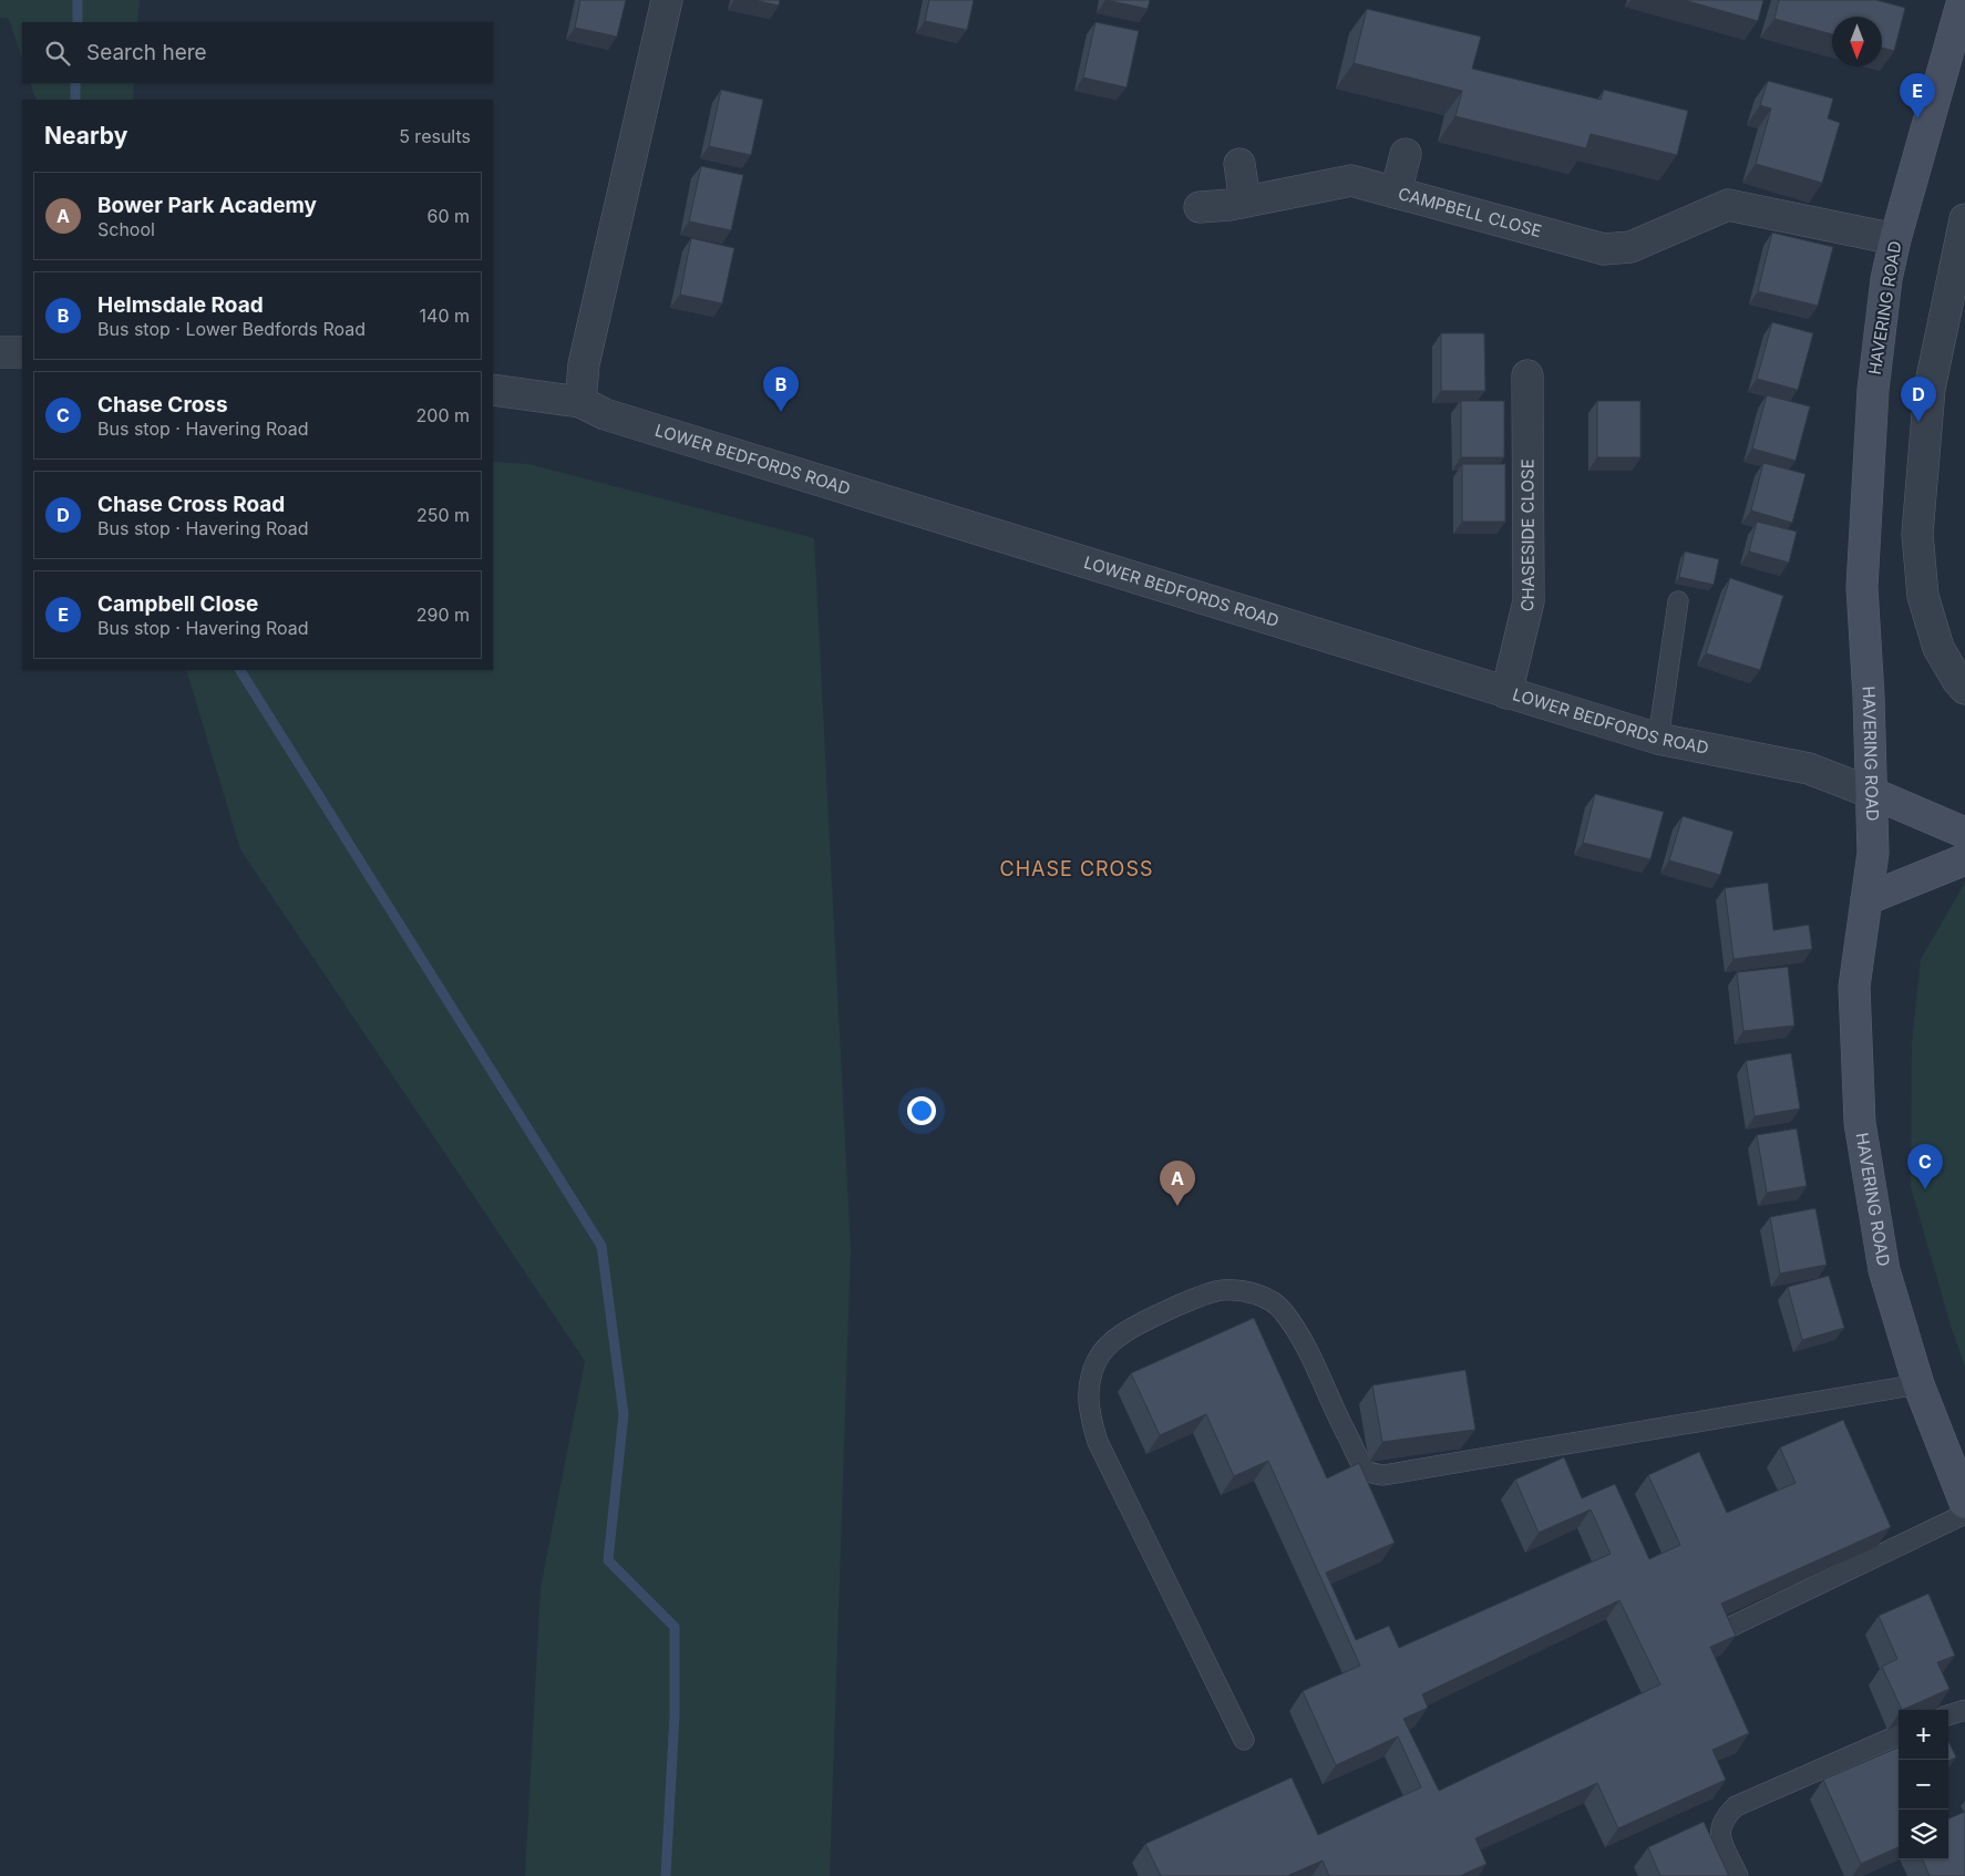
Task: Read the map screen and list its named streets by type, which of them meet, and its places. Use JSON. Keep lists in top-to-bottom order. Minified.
{"streets":{"main road":["HAVERING ROAD"],"street":["CAMPBELL CLOSE","LOWER BEDFORDS ROAD","CHASESIDE CLOSE"]},"crossings":[["CAMPBELL CLOSE","HAVERING ROAD"],["HAVERING ROAD","LOWER BEDFORDS ROAD"],["LOWER BEDFORDS ROAD","CHASESIDE CLOSE"]],"districts":["CHASE CROSS"],"north":"bottom","page":{"search":"Search here","pins":["E","B","D","C","A"],"heading":["Nearby","5 results"],"list":[{"mark":"A","name":"Bower Park Academy","note":"School","value":"60 m"},{"mark":"B","name":"Helmsdale Road","note":"Bus stop · Lower Bedfords Road","value":"140 m"},{"mark":"C","name":"Chase Cross","note":"Bus stop · Havering Road","value":"200 m"},{"mark":"D","name":"Chase Cross Road","note":"Bus stop · Havering Road","value":"250 m"},{"mark":"E","name":"Campbell Close","note":"Bus stop · Havering Road","value":"290 m"}],"map_buttons":["+","−"]}}
